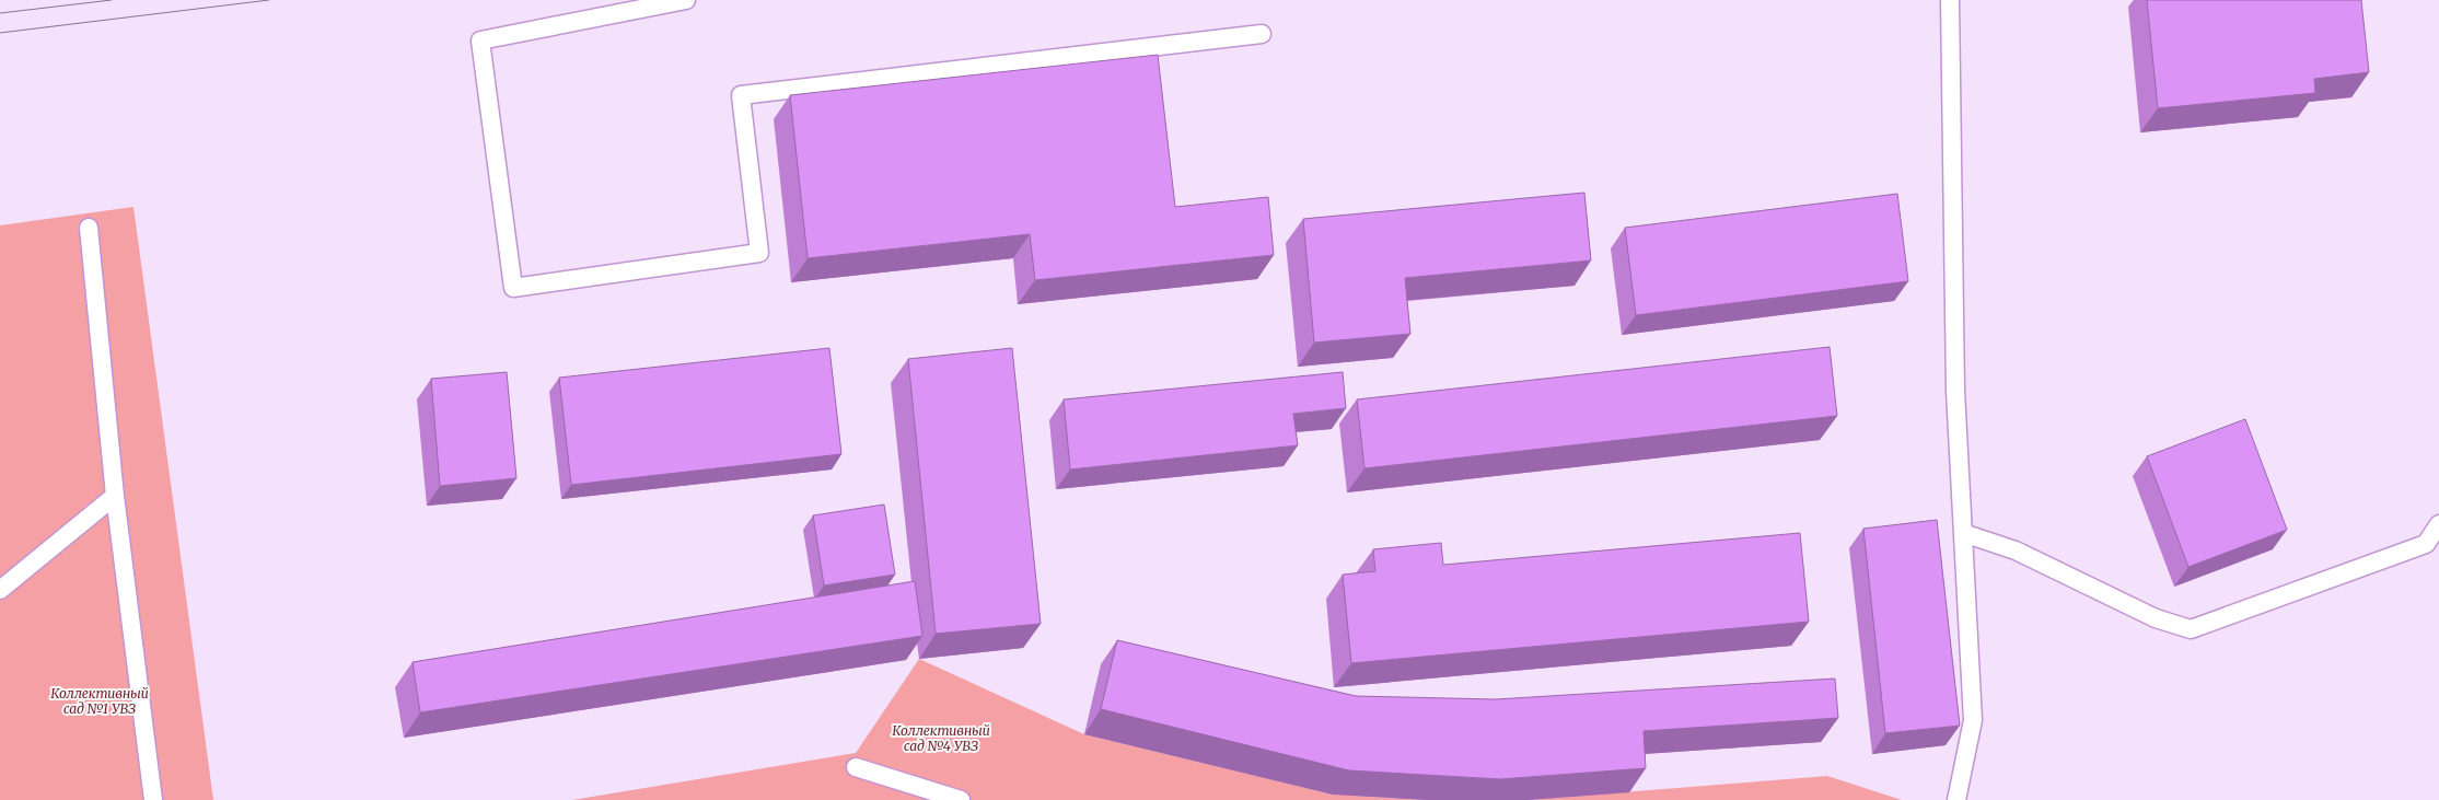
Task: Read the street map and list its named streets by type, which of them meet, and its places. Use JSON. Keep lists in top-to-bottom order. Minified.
{"parks":["Коллективный сад №1 УВЗ","Коллективный сад №4 УВЗ"]}
